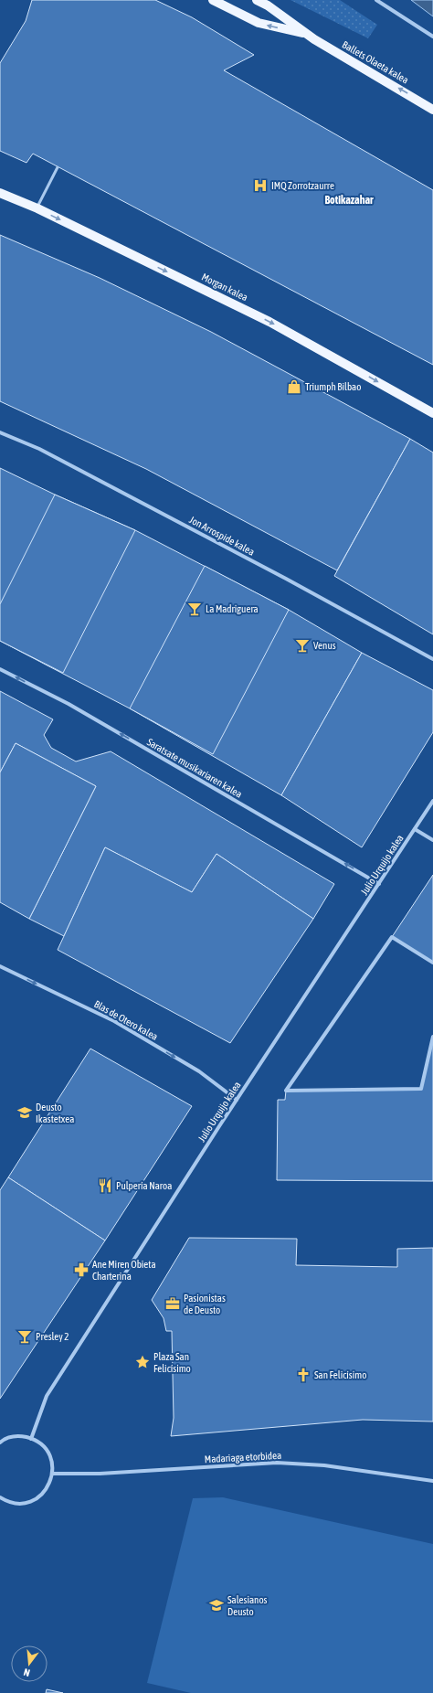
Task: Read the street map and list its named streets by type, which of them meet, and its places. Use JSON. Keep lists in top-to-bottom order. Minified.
{"streets":{"main road":["Ballets Olaeta kalea","Morgan kalea"],"street":["Jon Arrospide kalea","Saratsate musikariaren kalea","Julio Urquijo kalea","Blas de Otero kalea","Madariaga etorbidea"]},"crossings":[["Saratsate musikariaren kalea","Julio Urquijo kalea"],["Julio Urquijo kalea","Blas de Otero kalea"]],"one_way":["Ballets Olaeta kalea","Morgan kalea","Saratsate musikariaren kalea","Blas de Otero kalea"],"districts":["Botikazahar"],"places":{"hospital":["IMQ Zorrotzaurre"],"shop":["Triumph Bilbao"],"bar":["La Madriguera","Venus","Presley 2"],"school or university":["Deusto Ikastetxea","Salesianos Deusto"],"restaurant":["Pulpería Naroa"],"pharmacy":["Ane Miren Obieta Charterina"],"office":["Pasionistas de Deusto"],"place":["Plaza San Felicísimo"],"church":["San Felicísimo"]},"north":"bottom"}
